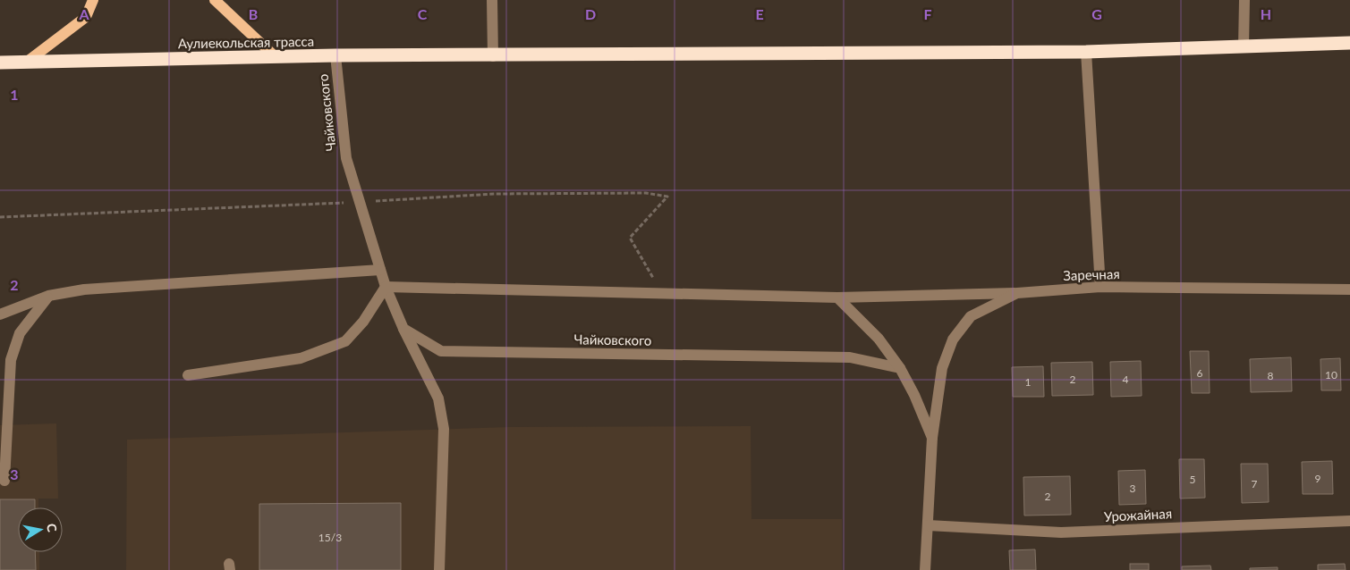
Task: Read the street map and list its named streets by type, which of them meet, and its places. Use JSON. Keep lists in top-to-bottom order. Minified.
{"streets":{"highway":["Аулиекольская трасса"],"street":["Чайковского","Заречная","Урожайная"]},"crossings":[["Аулиекольская трасса","Чайковского"]],"house_numbers":["6","10","8","2","4","1","9","5","7","3","2","15/3"],"north":"right","grid":{"columns":["A","B","C","D","E","F","G","H"],"rows":["1","2","3"]}}
